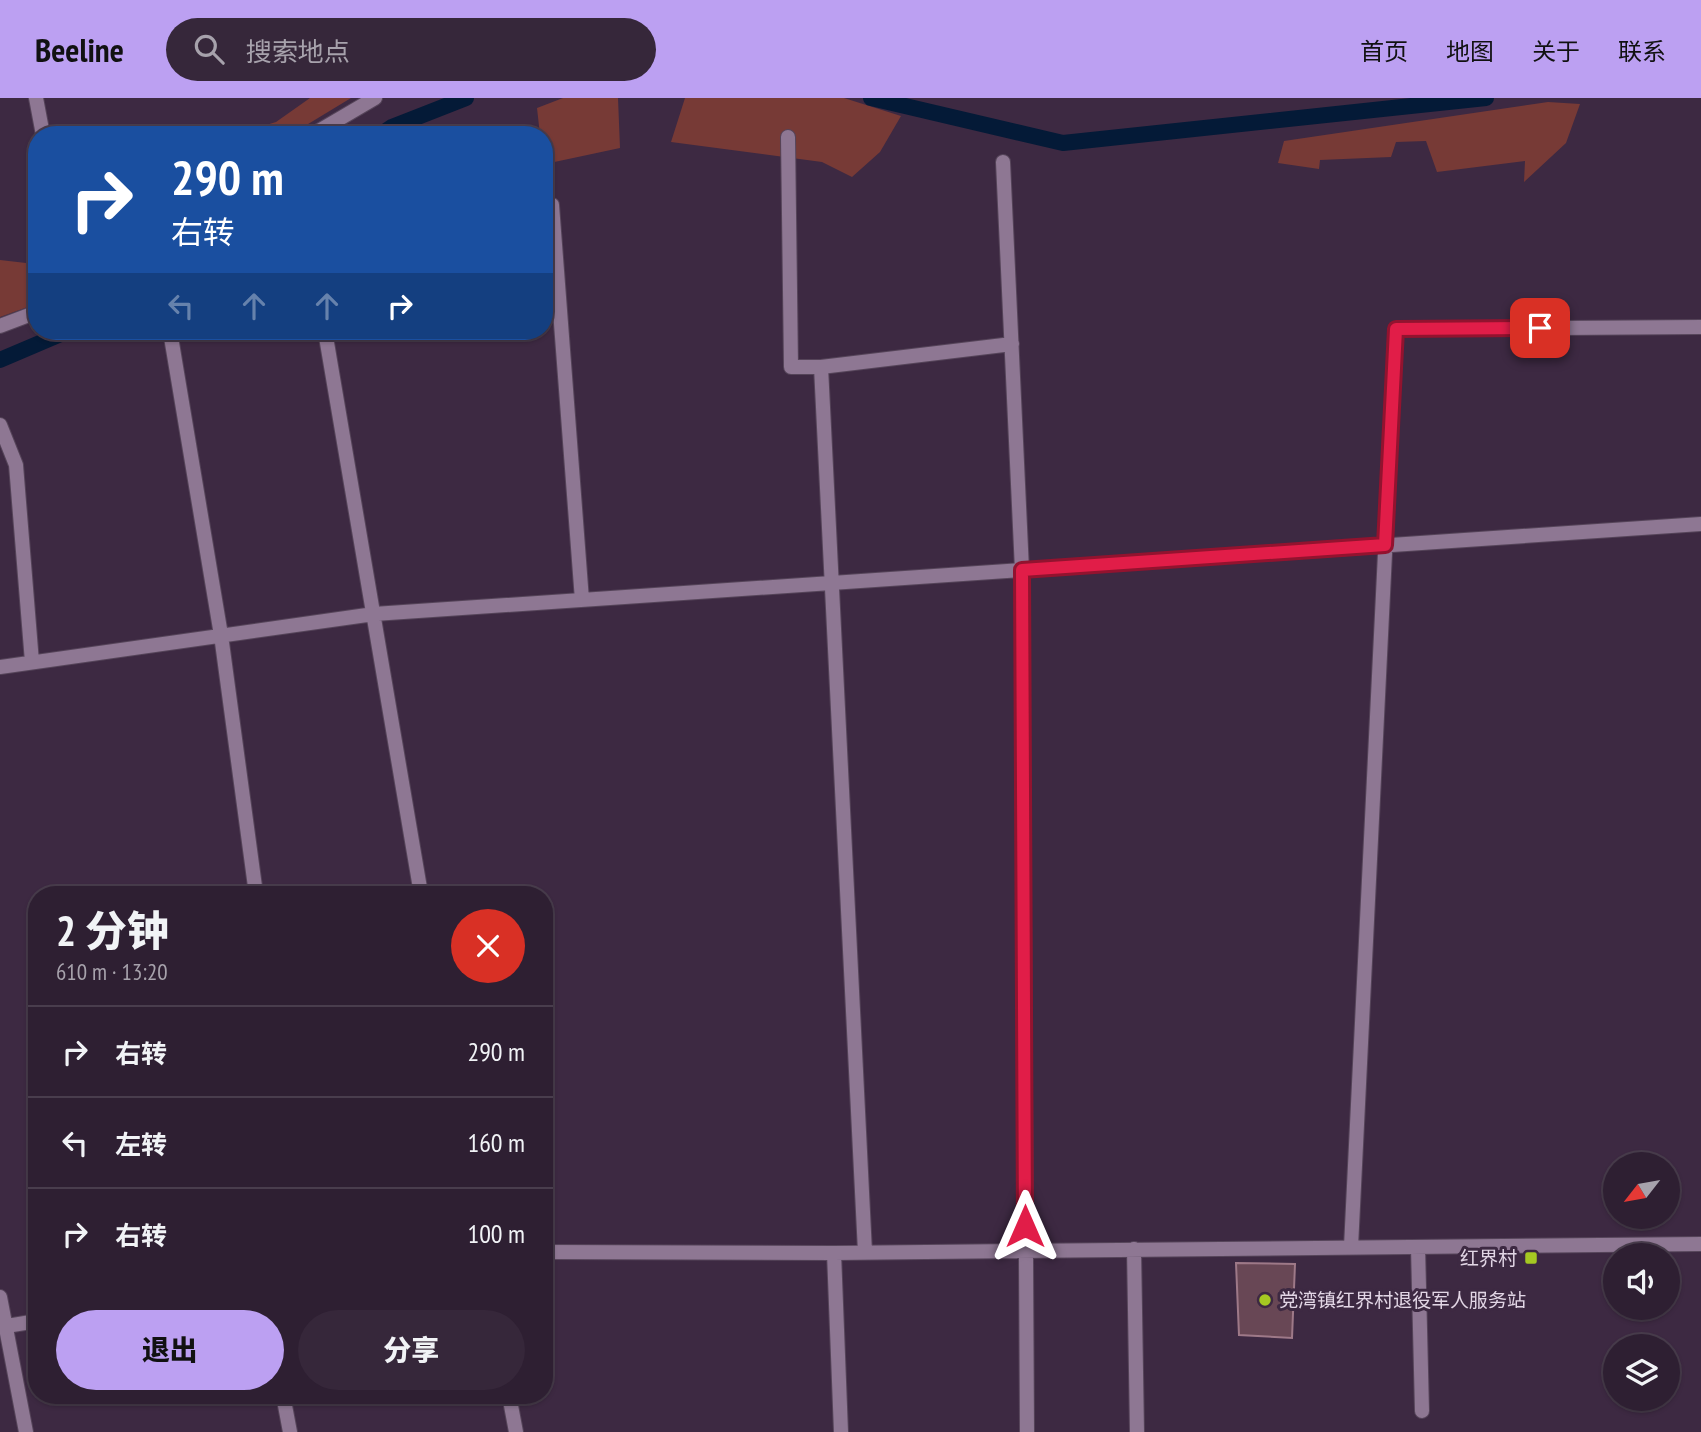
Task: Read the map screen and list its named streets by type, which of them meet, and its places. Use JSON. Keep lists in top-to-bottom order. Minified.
{"places":{"transit":["红界村"],"other":["党湾镇红界村退役军人服务站"]},"north":"bottom left","page":{"header":"Beeline","search":"搜索地点","nav":["首页","地图","关于","联系"],"turn":["290 m","右转"],"heading":["2 分钟","610 m · 13:20"],"list":[{"name":"右转","value":"290 m"},{"name":"左转","value":"160 m"},{"name":"右转","value":"100 m"}],"buttons":["退出","分享"]}}
